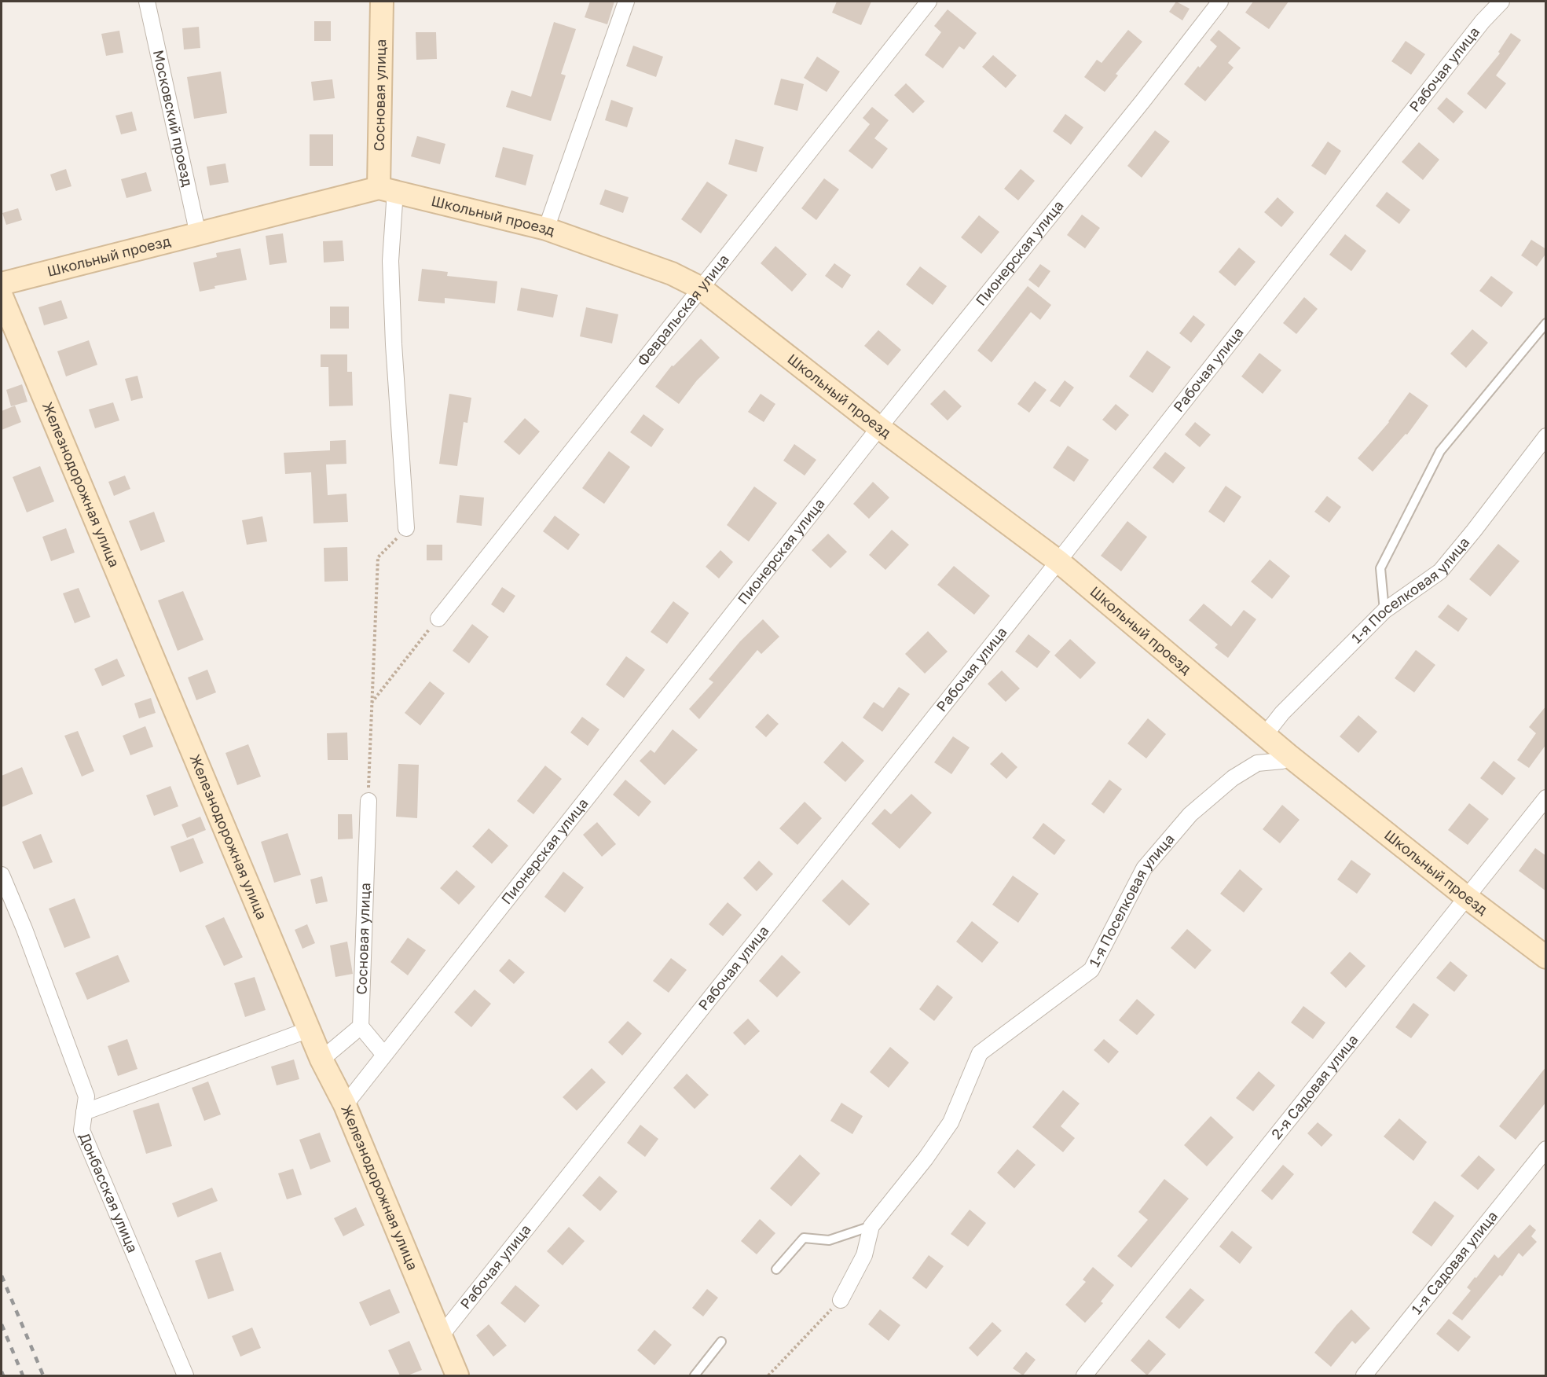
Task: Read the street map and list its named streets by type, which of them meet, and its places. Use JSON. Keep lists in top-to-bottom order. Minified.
{"streets":{"street":["Рабочая улица","Сосновая улица","Московский проезд","Школьный проезд","Пионерская улица","Февральская улица","Железнодорожная улица","1-я Поселковая улица","2-я Садовая улица","Донбасская улица","1-я Садовая улица"]},"crossings":[["Рабочая улица","Школьный проезд"],["Рабочая улица","Железнодорожная улица"],["Сосновая улица","Школьный проезд"],["Московский проезд","Школьный проезд"],["Школьный проезд","Пионерская улица"],["Школьный проезд","Февральская улица"],["Школьный проезд","1-я Поселковая улица"],["Школьный проезд","2-я Садовая улица"],["Пионерская улица","Железнодорожная улица"]]}
